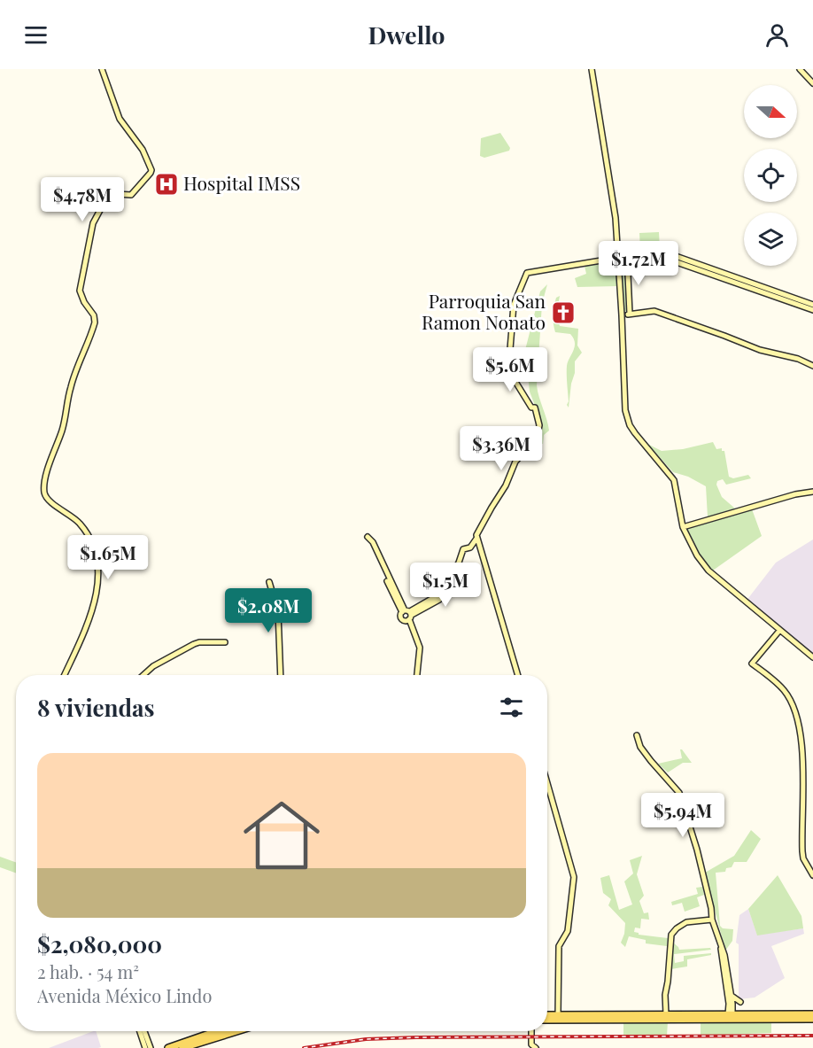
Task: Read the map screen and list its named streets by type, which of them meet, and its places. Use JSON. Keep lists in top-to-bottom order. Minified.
{"places":{"hospital":["Hospital IMSS"],"church":["Parroquia San Ramon Nonato"]},"north":"right","page":{"header":"Dwello","price":["$4.78M","$1.72M","$5.6M","$3.36M","$1.65M","$1.5M","$2.08M","$5.94M"],"heading":"8 viviendas","list":[{"name":"$2,080,000","note":"2 hab. · 54 m² · Avenida México Lindo"}]}}
